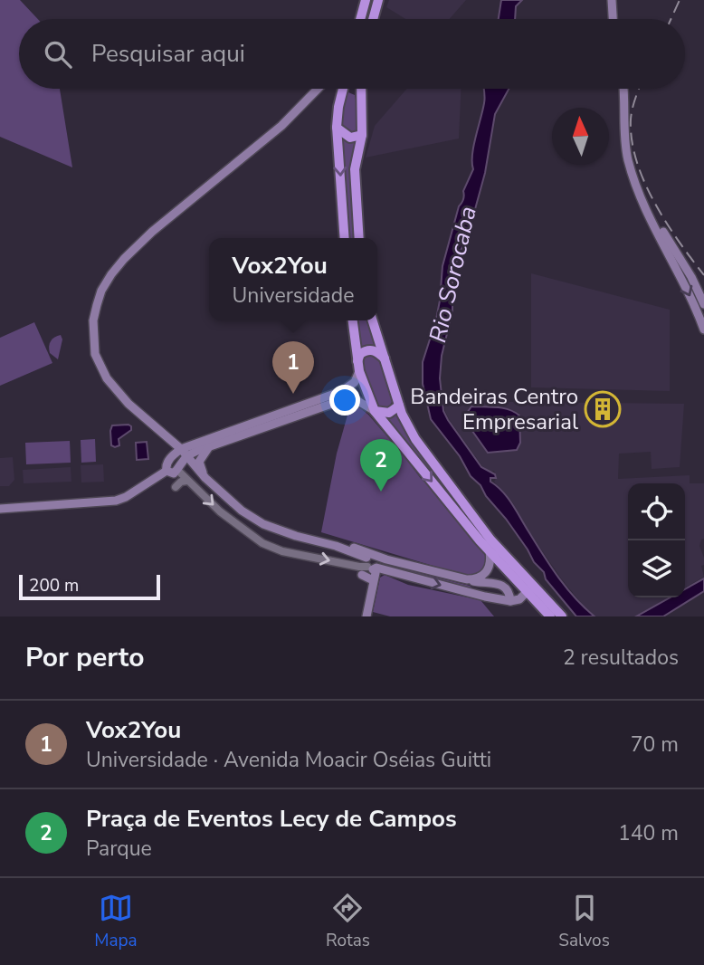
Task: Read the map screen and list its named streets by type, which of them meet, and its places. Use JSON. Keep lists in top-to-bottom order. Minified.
{"water":["Rio Sorocaba"],"places":{"building":["Bandeiras Centro Empresarial"]},"scale_bar":"200 m","north":"top","page":{"search":"Pesquisar aqui","popup":["Vox2You","Universidade"],"pins":["1","2"],"scale":"200 m","heading":["Por perto","2 resultados"],"list":[{"mark":"1","name":"Vox2You","note":"Universidade · Avenida Moacir Oséias Guitti","value":"70 m"},{"mark":"2","name":"Praça de Eventos Lecy de Campos","note":"Parque","value":"140 m"}],"nav":["Mapa","Rotas","Salvos"]}}
